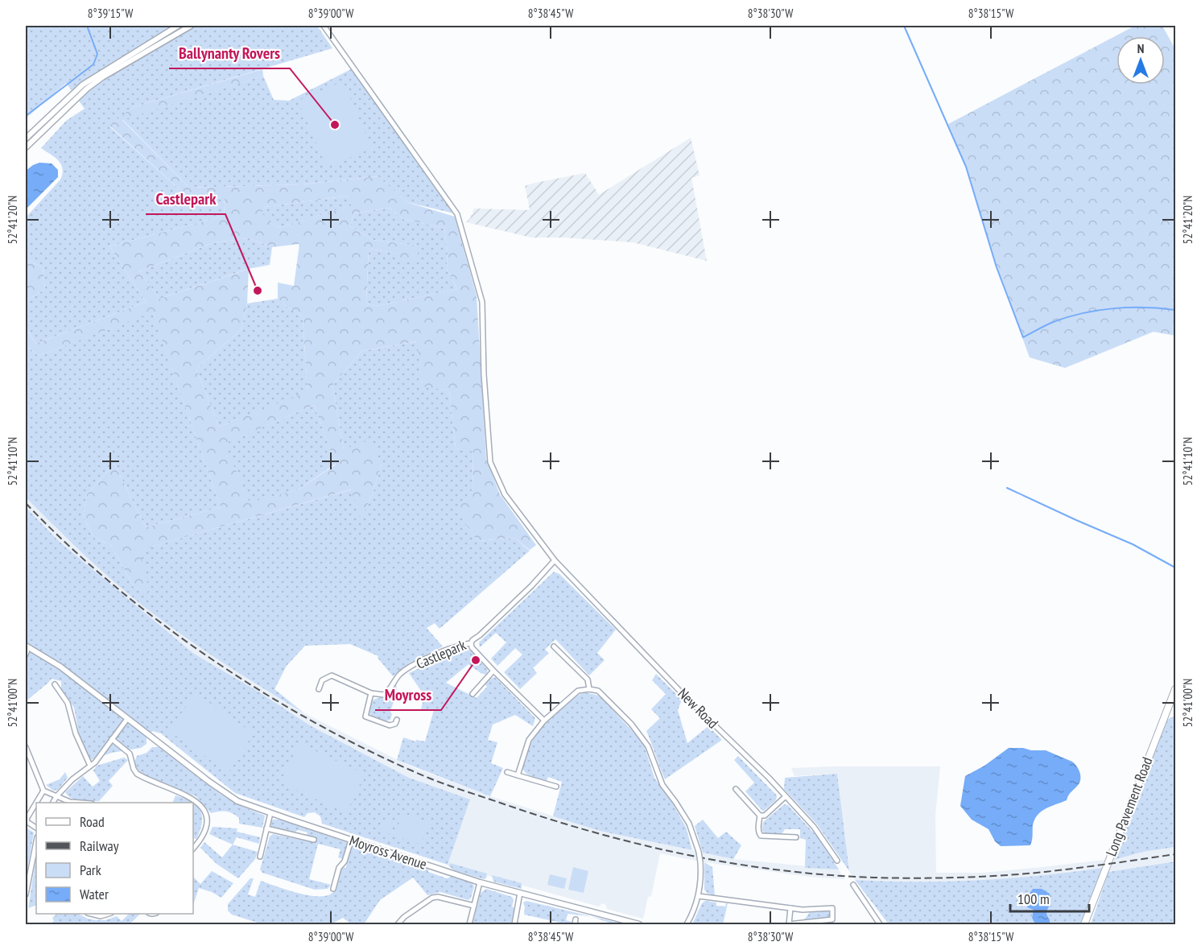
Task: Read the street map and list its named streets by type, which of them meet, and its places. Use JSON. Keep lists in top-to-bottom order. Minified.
{"streets":{"main road":["Long Pavement Road"],"street":["Castlepark","New Road","Moyross Avenue"]},"crossings":[["Castlepark","New Road"]],"places":["Ballynanty Rovers","Castlepark","Moyross"],"legend":["Road","Railway","Park","Water"],"scale_bar":"100 m","north":"top","coordinates":["8°39'15\"W","8°39'00\"W","8°38'45\"W","8°38'30\"W","8°38'15\"W","52°41'20\"N","52°41'10\"N","52°41'00\"N"]}
